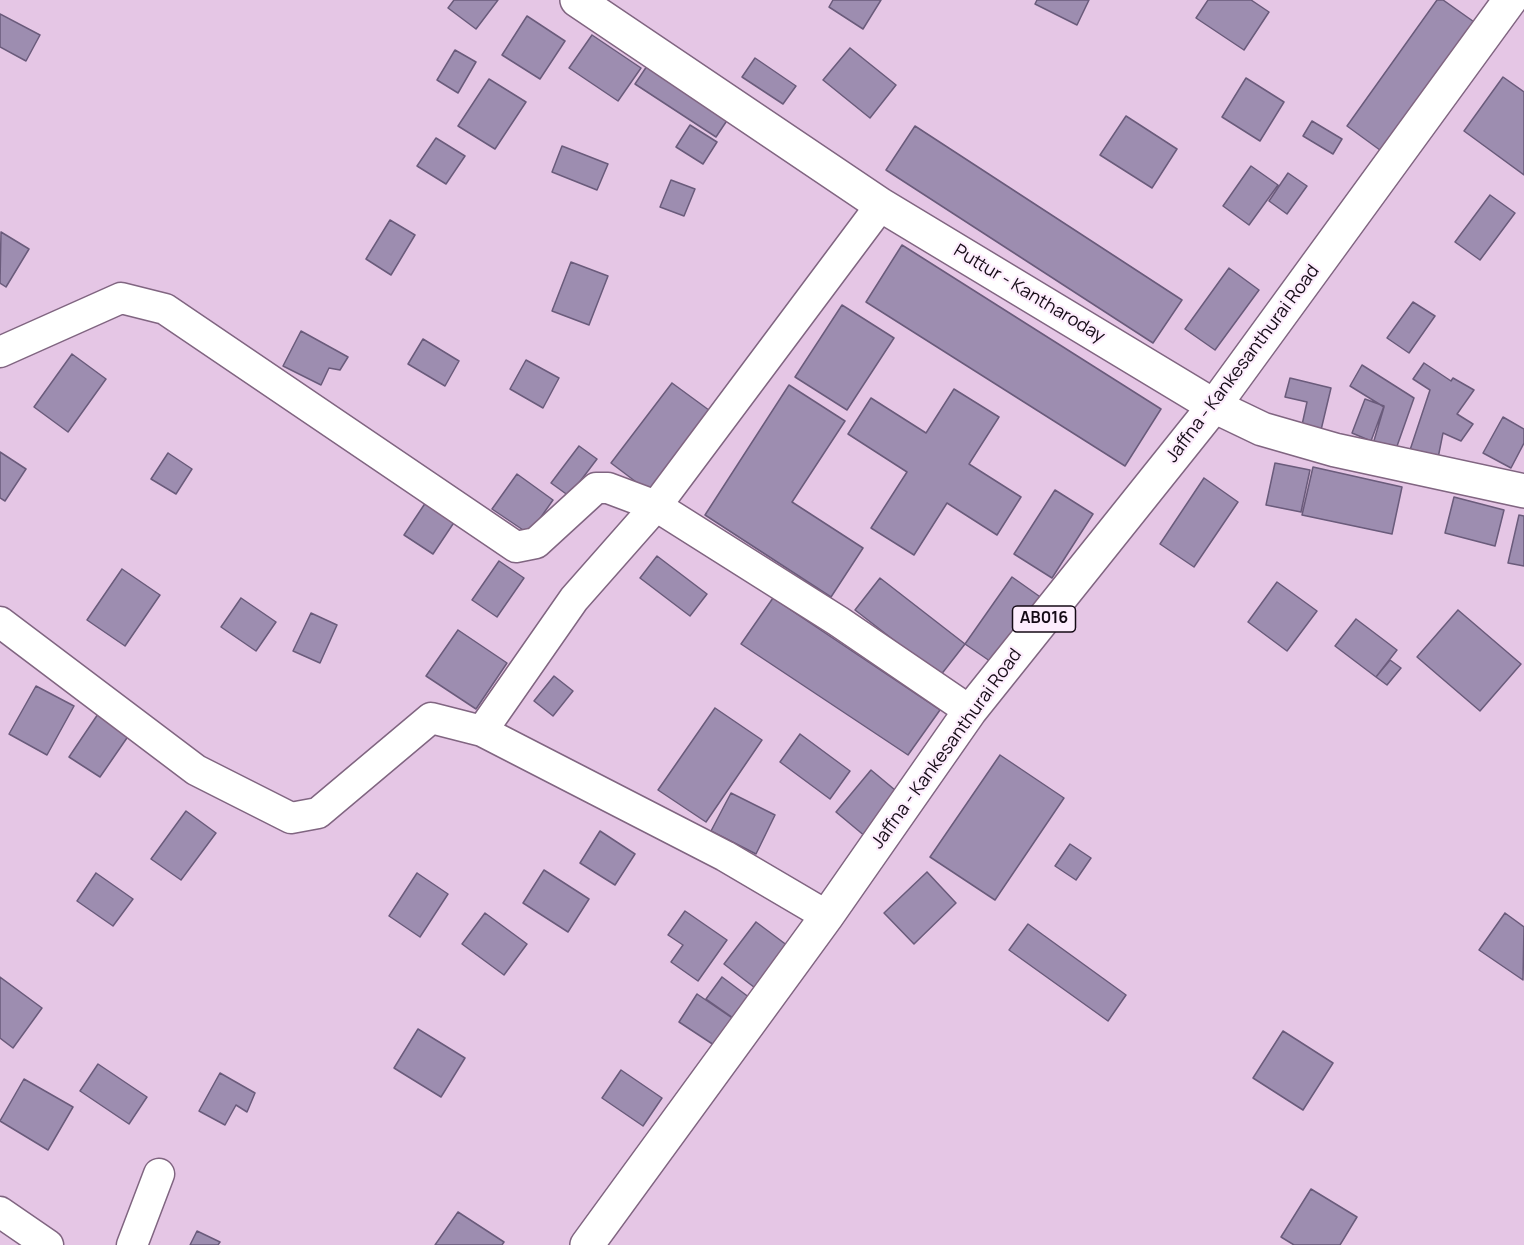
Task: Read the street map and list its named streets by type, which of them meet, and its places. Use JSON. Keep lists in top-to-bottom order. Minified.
{"streets":{"main road":["Puttur - Kantharoday","Jaffna - Kankesanthurai Road","AB016"]},"crossings":[["Puttur - Kantharoday","Jaffna - Kankesanthurai Road"]]}
